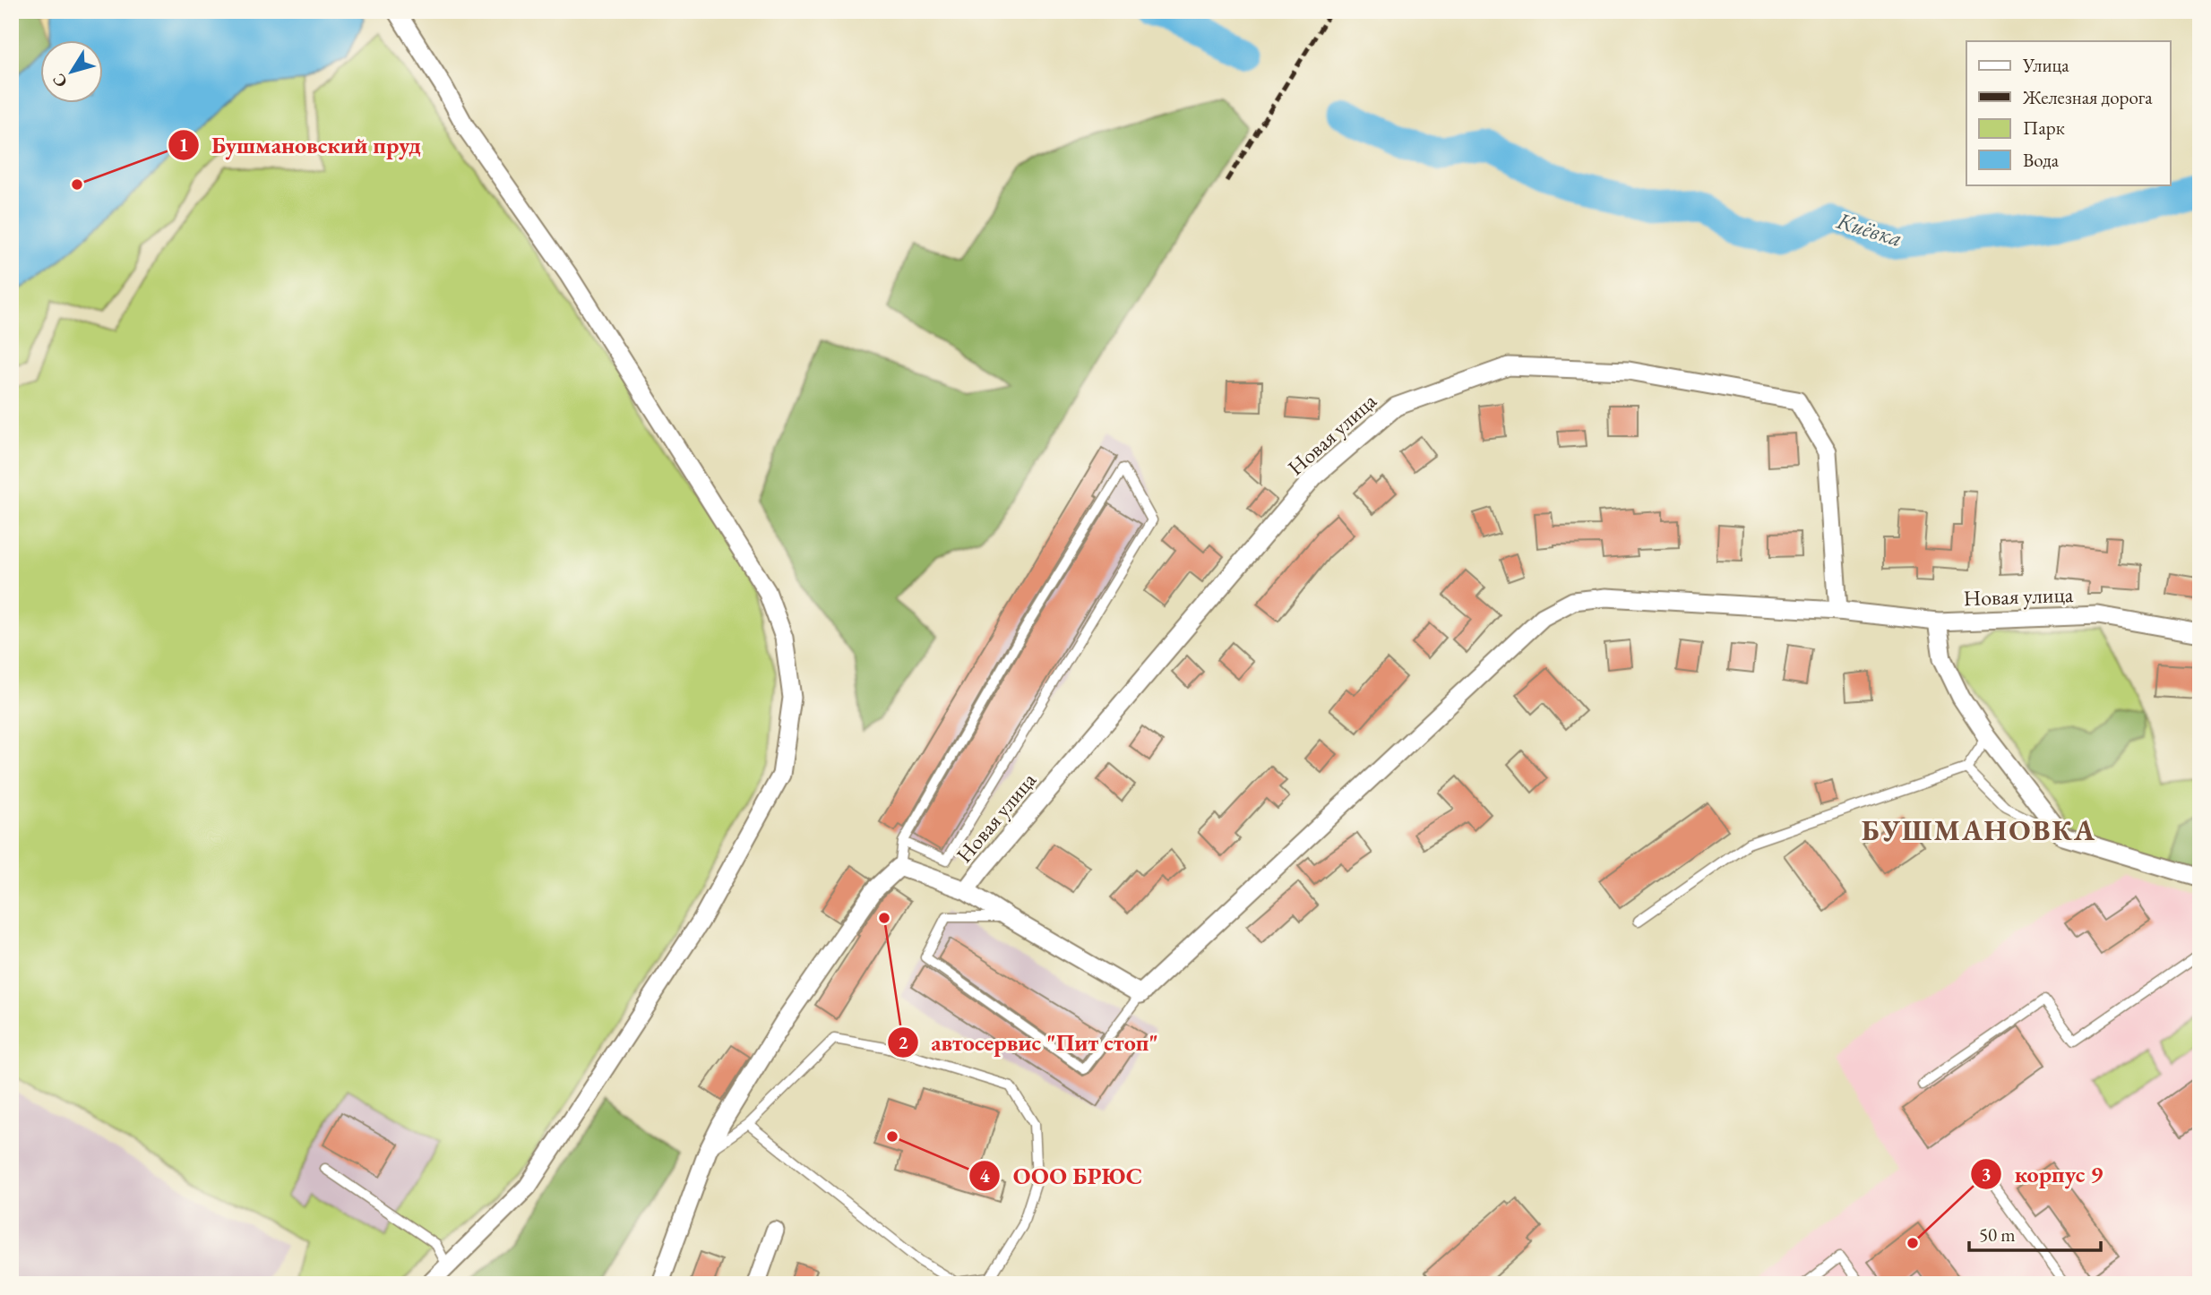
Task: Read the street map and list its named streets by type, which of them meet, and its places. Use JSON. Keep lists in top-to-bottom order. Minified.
{"streets":{"street":["Новая улица"]},"districts":["БУШМАНОВКА"],"water":["Киёвка"],"places":["Бушмановский пруд","автосервис \"Пит стоп\"","ООО БРЮС","корпус 9"],"legend":["Улица","Железная дорога","Парк","Вода"],"scale_bar":"50 m","north":"bottom left"}
